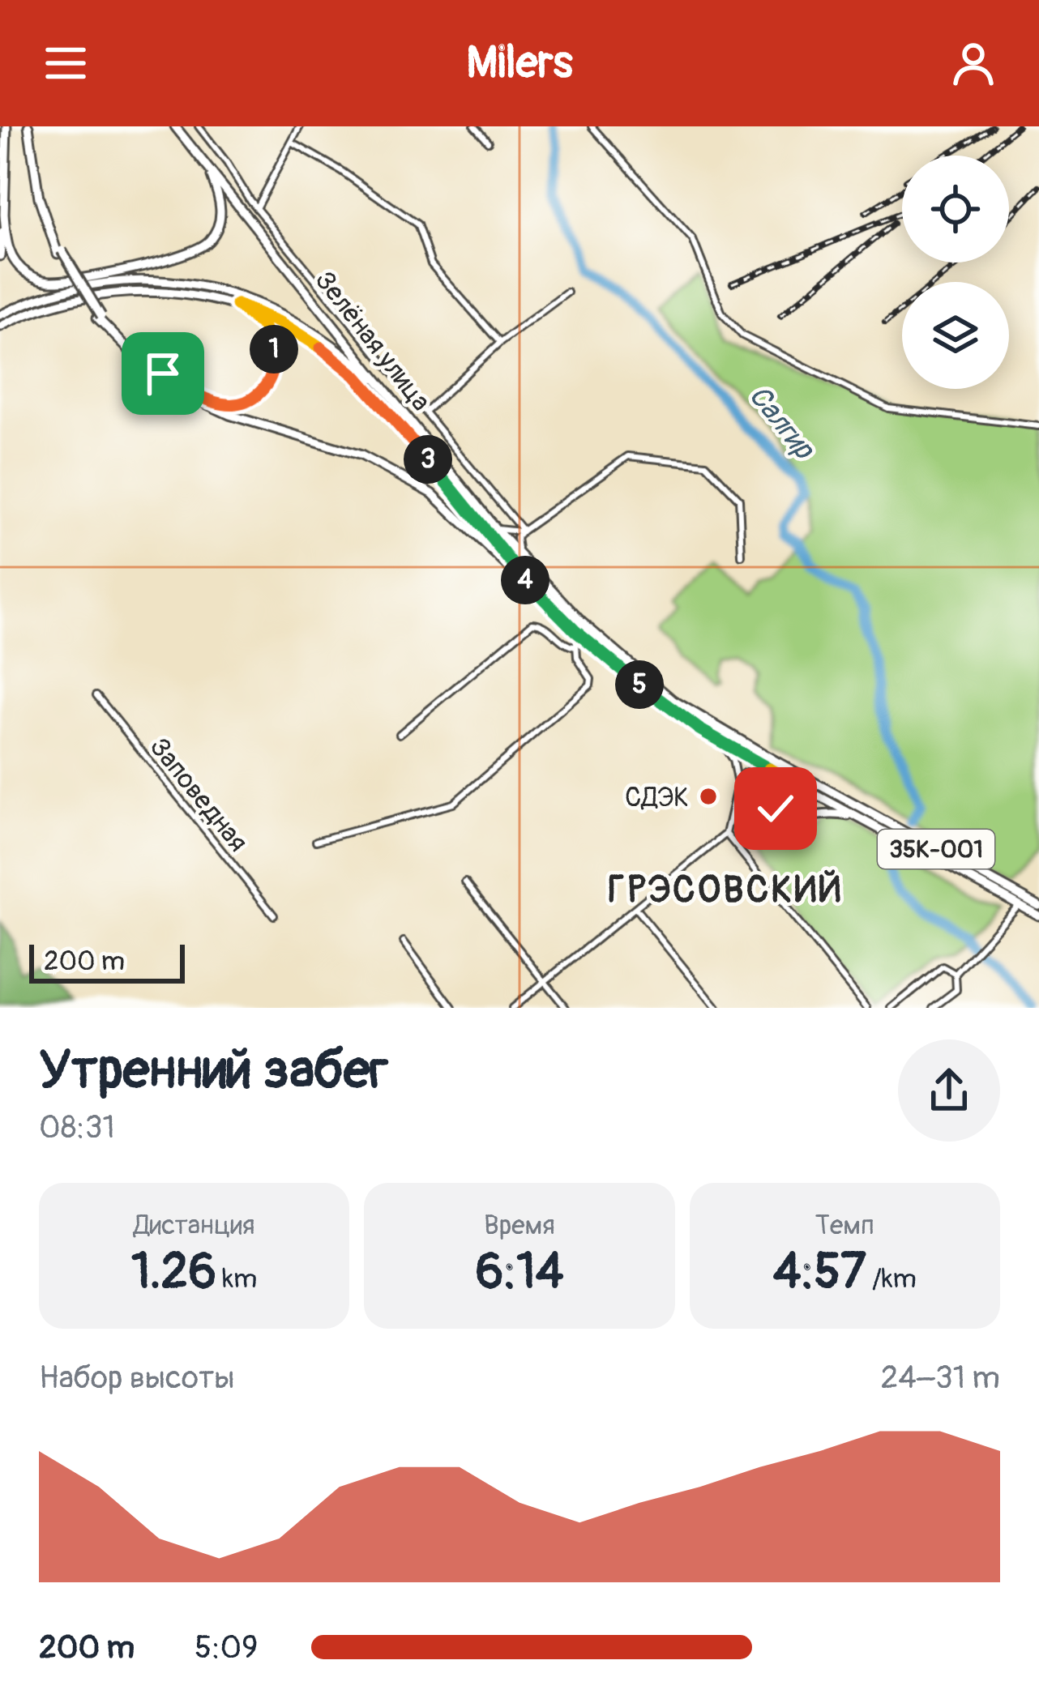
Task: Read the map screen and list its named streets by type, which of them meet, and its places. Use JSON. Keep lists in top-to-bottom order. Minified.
{"streets":{"main road":["Зелёная улица","35К-001"],"street":["Заповедная"]},"crossings":[["Зелёная улица","35К-001"]],"districts":["ГРЭСОВСКИЙ"],"water":["Салгир"],"places":["СДЭК"],"scale_bar":"200 m","page":{"header":"Milers","pins":["1","3","4","5"],"scale":"200 m","heading":["Утренний забег","08:31"],"stats":[["Дистанция","1.26 km"],["Время","6:14"],["Темп","4:57 /km"]],"chart":["Набор высоты","24–31 m"],"list":[{"name":"200 m","note":"5:09"}]}}
